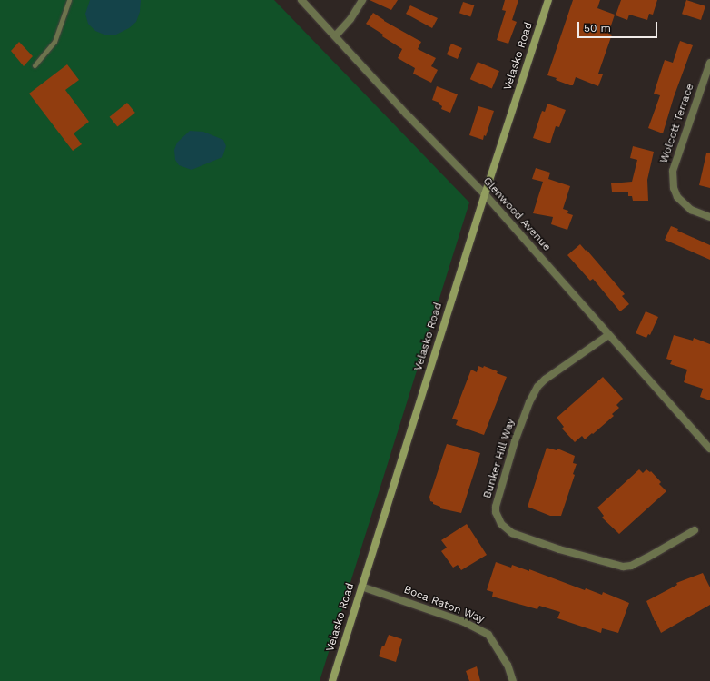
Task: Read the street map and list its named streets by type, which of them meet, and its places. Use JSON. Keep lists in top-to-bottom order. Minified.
{"streets":{"street":["Velasko Road","Wolcott Terrace","Glenwood Avenue","Bunker Hill Way","Boca Raton Way"]},"crossings":[["Velasko Road","Glenwood Avenue"],["Velasko Road","Boca Raton Way"],["Glenwood Avenue","Bunker Hill Way"]],"scale_bar":"50 m"}
